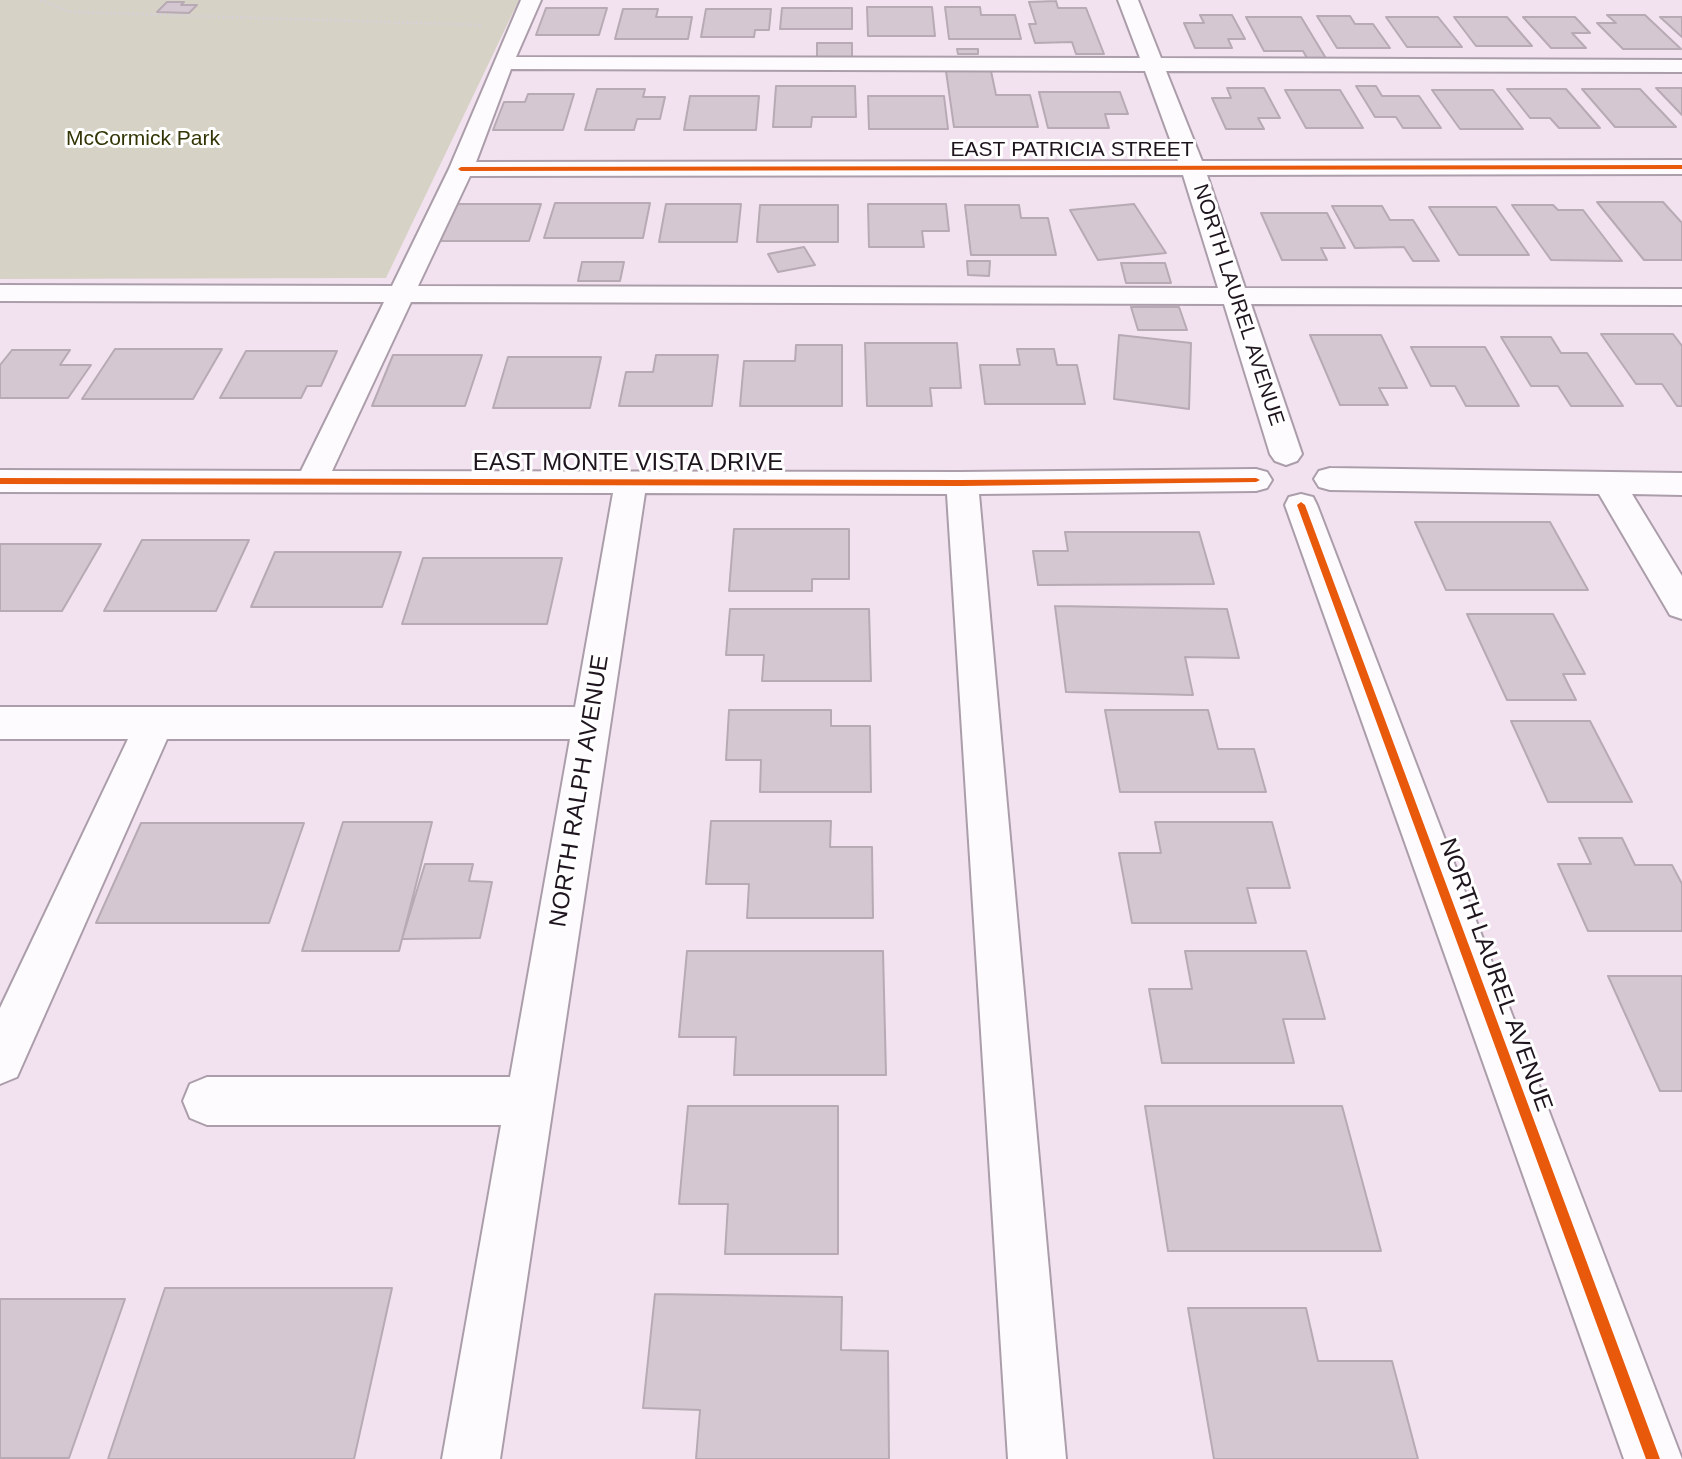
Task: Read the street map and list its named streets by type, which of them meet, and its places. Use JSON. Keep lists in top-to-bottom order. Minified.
{"streets":{"street":["EAST PATRICIA STREET","NORTH LAUREL AVENUE","EAST MONTE VISTA DRIVE","NORTH RALPH AVENUE"]},"crossings":[["EAST PATRICIA STREET","NORTH LAUREL AVENUE"],["EAST MONTE VISTA DRIVE","NORTH RALPH AVENUE"]],"parks":["McCormick Park"]}
